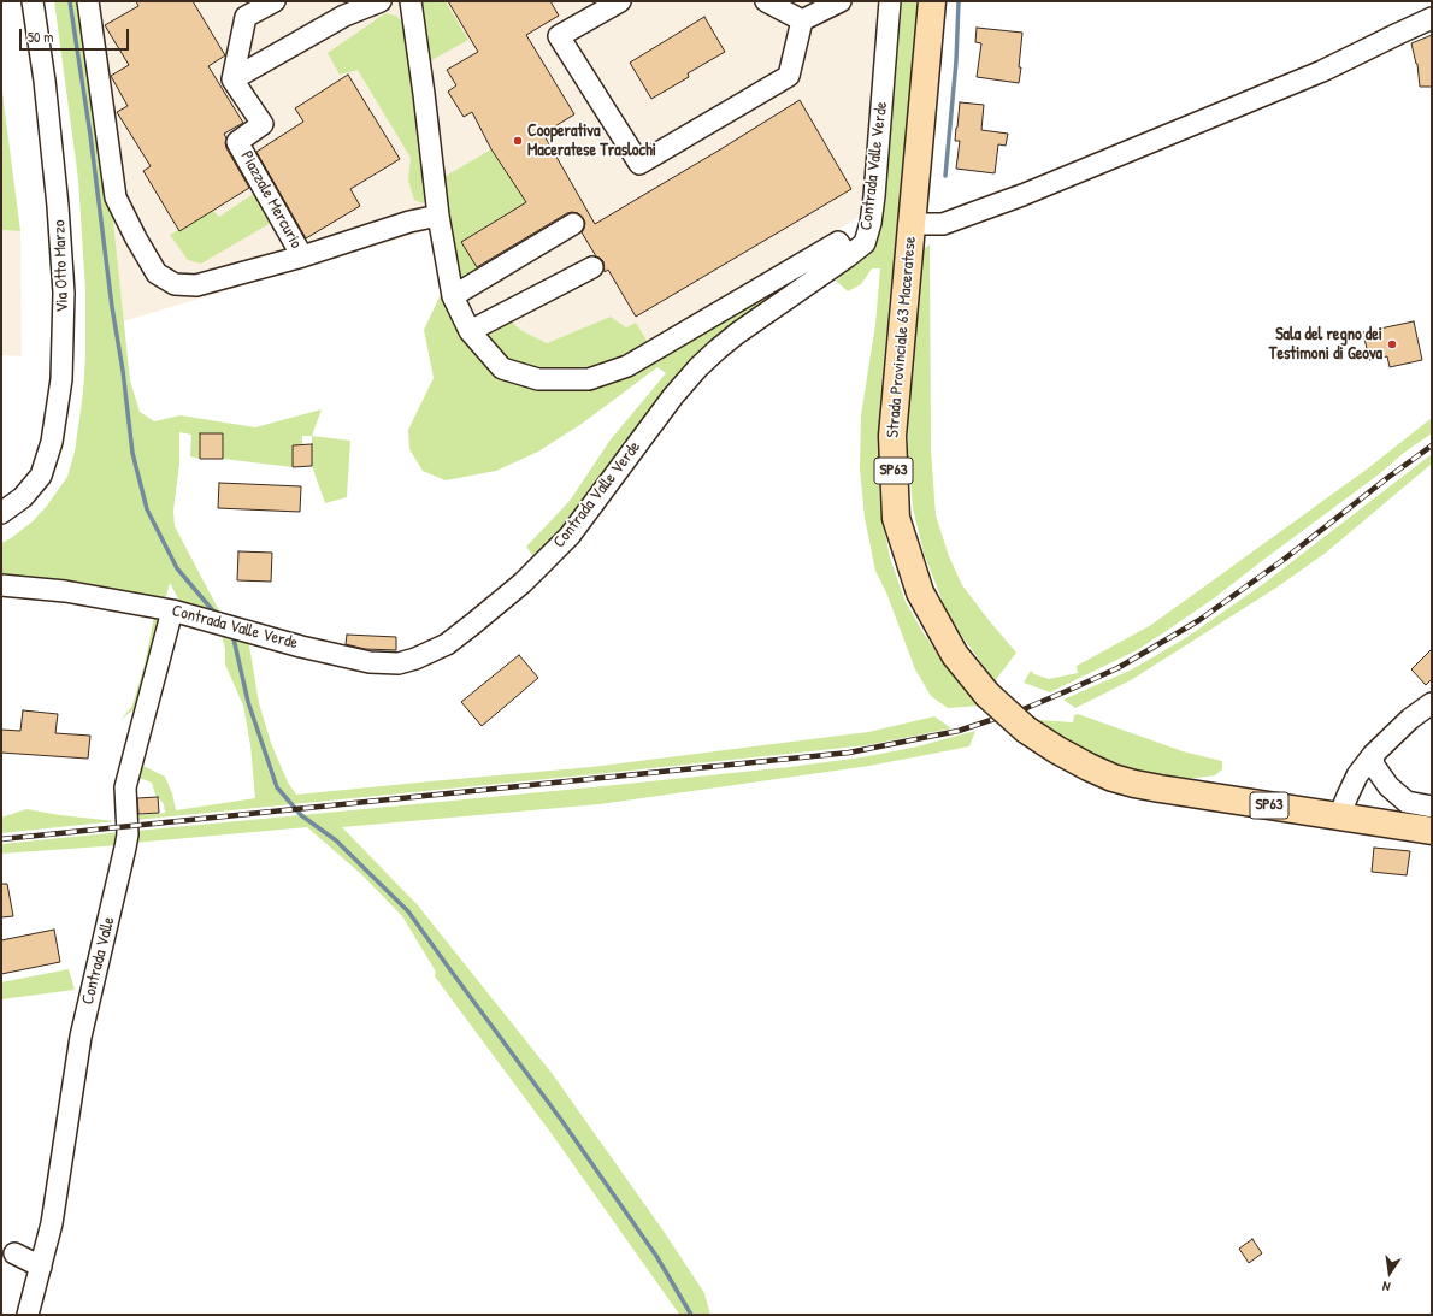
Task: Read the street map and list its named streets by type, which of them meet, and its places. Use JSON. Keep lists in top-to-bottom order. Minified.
{"streets":{"main road":["Strada Provinciale 63 Maceratese","SP63"],"street":["Contrada Valle Verde","Piazzale Mercurio","Via Otto Marzo","Contrada Valle"]},"crossings":[["Contrada Valle Verde","Contrada Valle"]],"places":["Cooperativa Maceratese Traslochi","Sala del regno dei Testimoni di Geova"],"scale_bar":"50 m","north":"bottom"}
